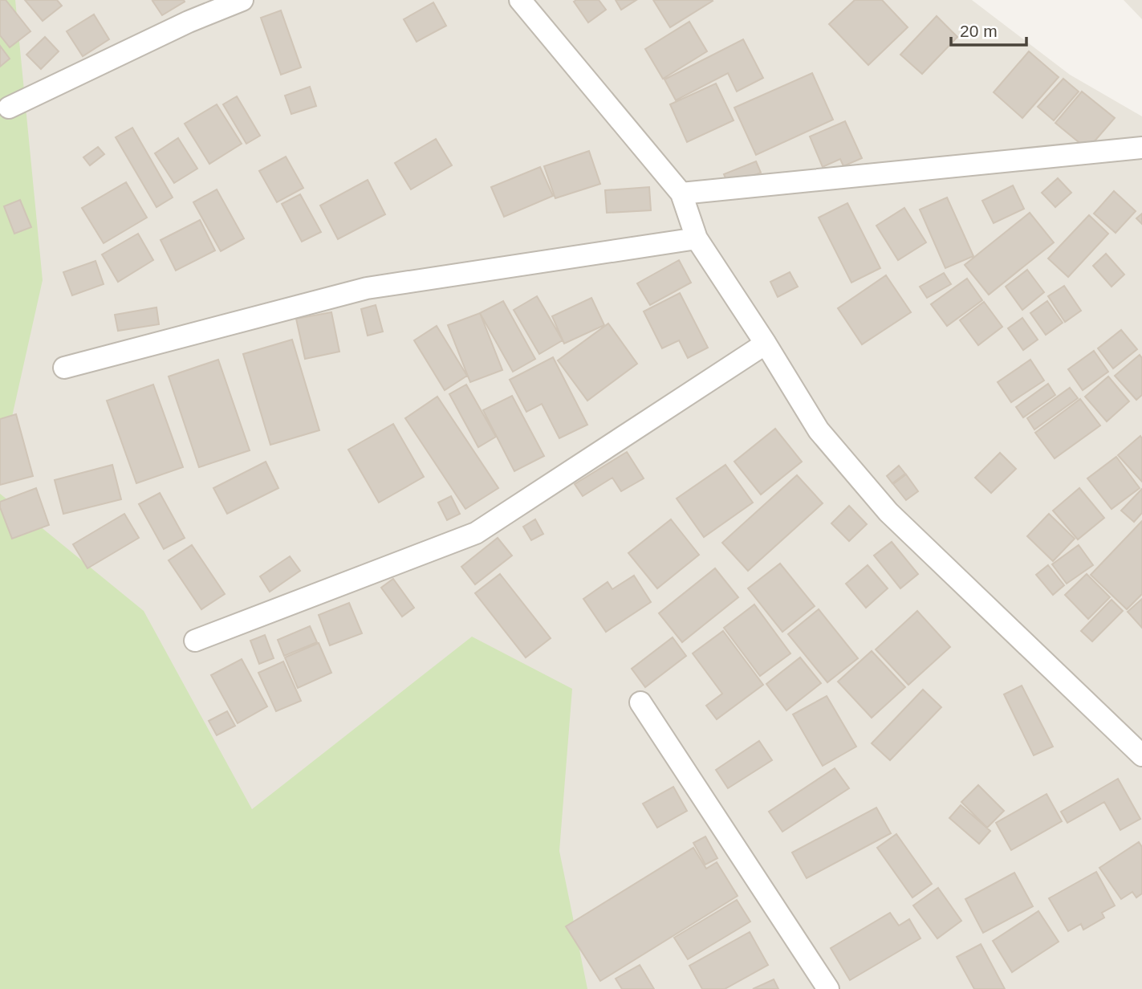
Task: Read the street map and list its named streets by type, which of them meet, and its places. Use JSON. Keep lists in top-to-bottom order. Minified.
{"scale_bar":"20 m"}
